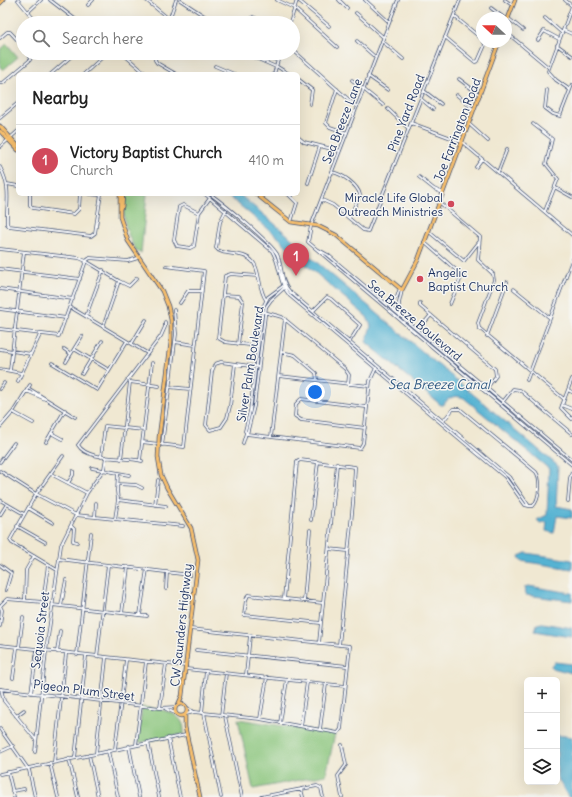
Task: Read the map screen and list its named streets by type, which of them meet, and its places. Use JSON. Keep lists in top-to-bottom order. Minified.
{"streets":{"main road":["Joe Farrington Road","CW Saunders Highway"],"street":["Pine Yard Road","Sea Breeze Lane","Sea Breeze Boulevard","Silver Palm Boulevard","Sequoia Street","Pigeon Plum Street"]},"crossings":[["Sea Breeze Lane","Sea Breeze Boulevard"],["Joe Farrington Road","Sea Breeze Boulevard"],["CW Saunders Highway","Pigeon Plum Street"],["Sequoia Street","Pigeon Plum Street"]],"water":["Sea Breeze Canal"],"places":["Miracle Life Global Outreach Ministries","Angelic Baptist Church"],"north":"left","page":{"search":"Search here","heading":"Nearby","list":[{"mark":"1","name":"Victory Baptist Church","note":"Church","value":"410 m"}],"pins":"1","map_buttons":["+","−"]}}
